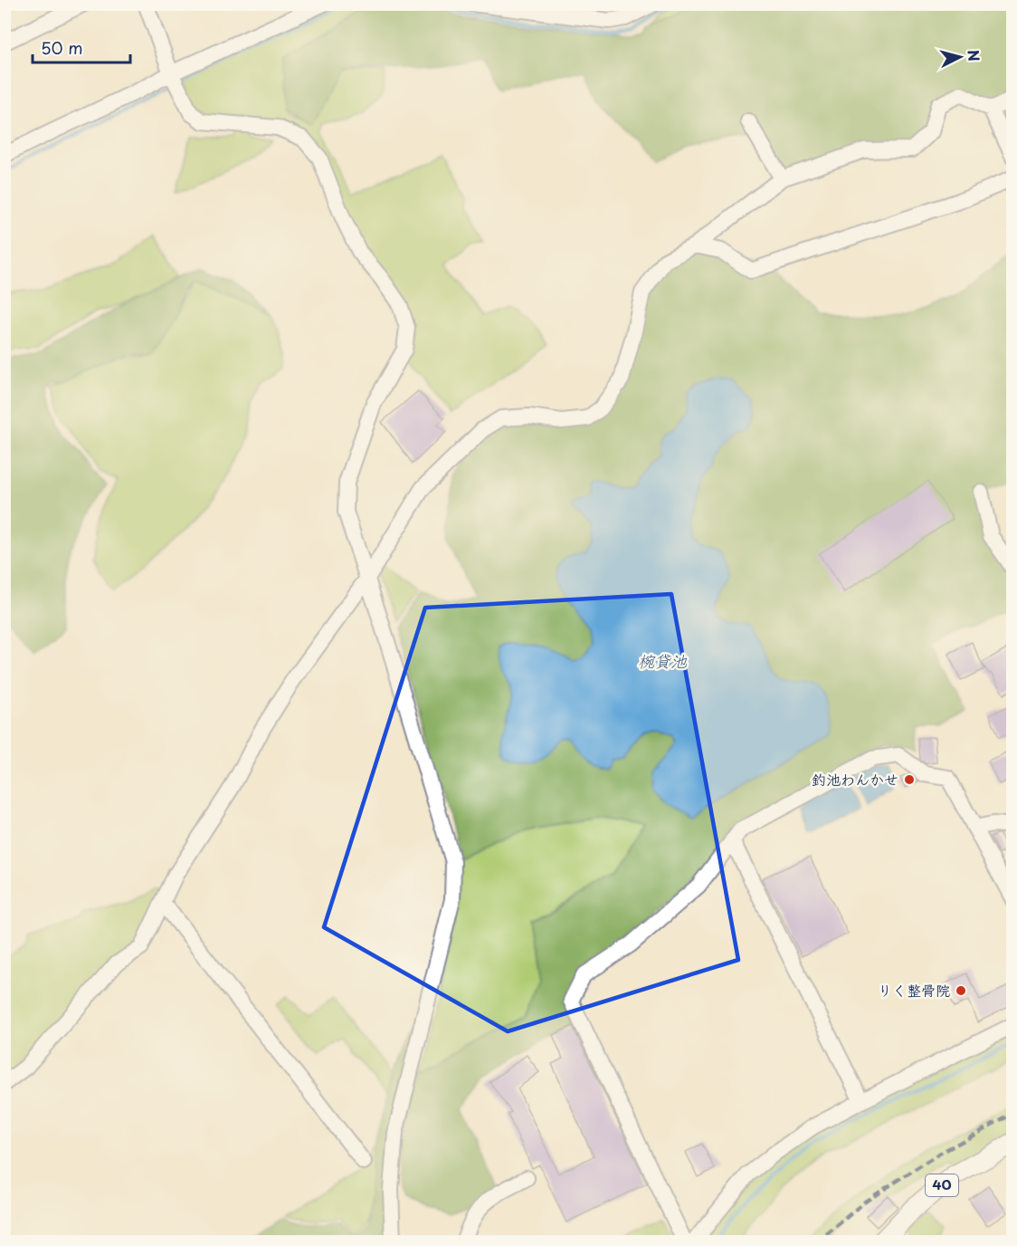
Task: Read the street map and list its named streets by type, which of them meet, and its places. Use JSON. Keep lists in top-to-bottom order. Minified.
{"streets":{"main road":["40"]},"water":["椀貸池"],"places":["釣池わんかせ","りく整骨院"],"scale_bar":"50 m","north":"right"}
